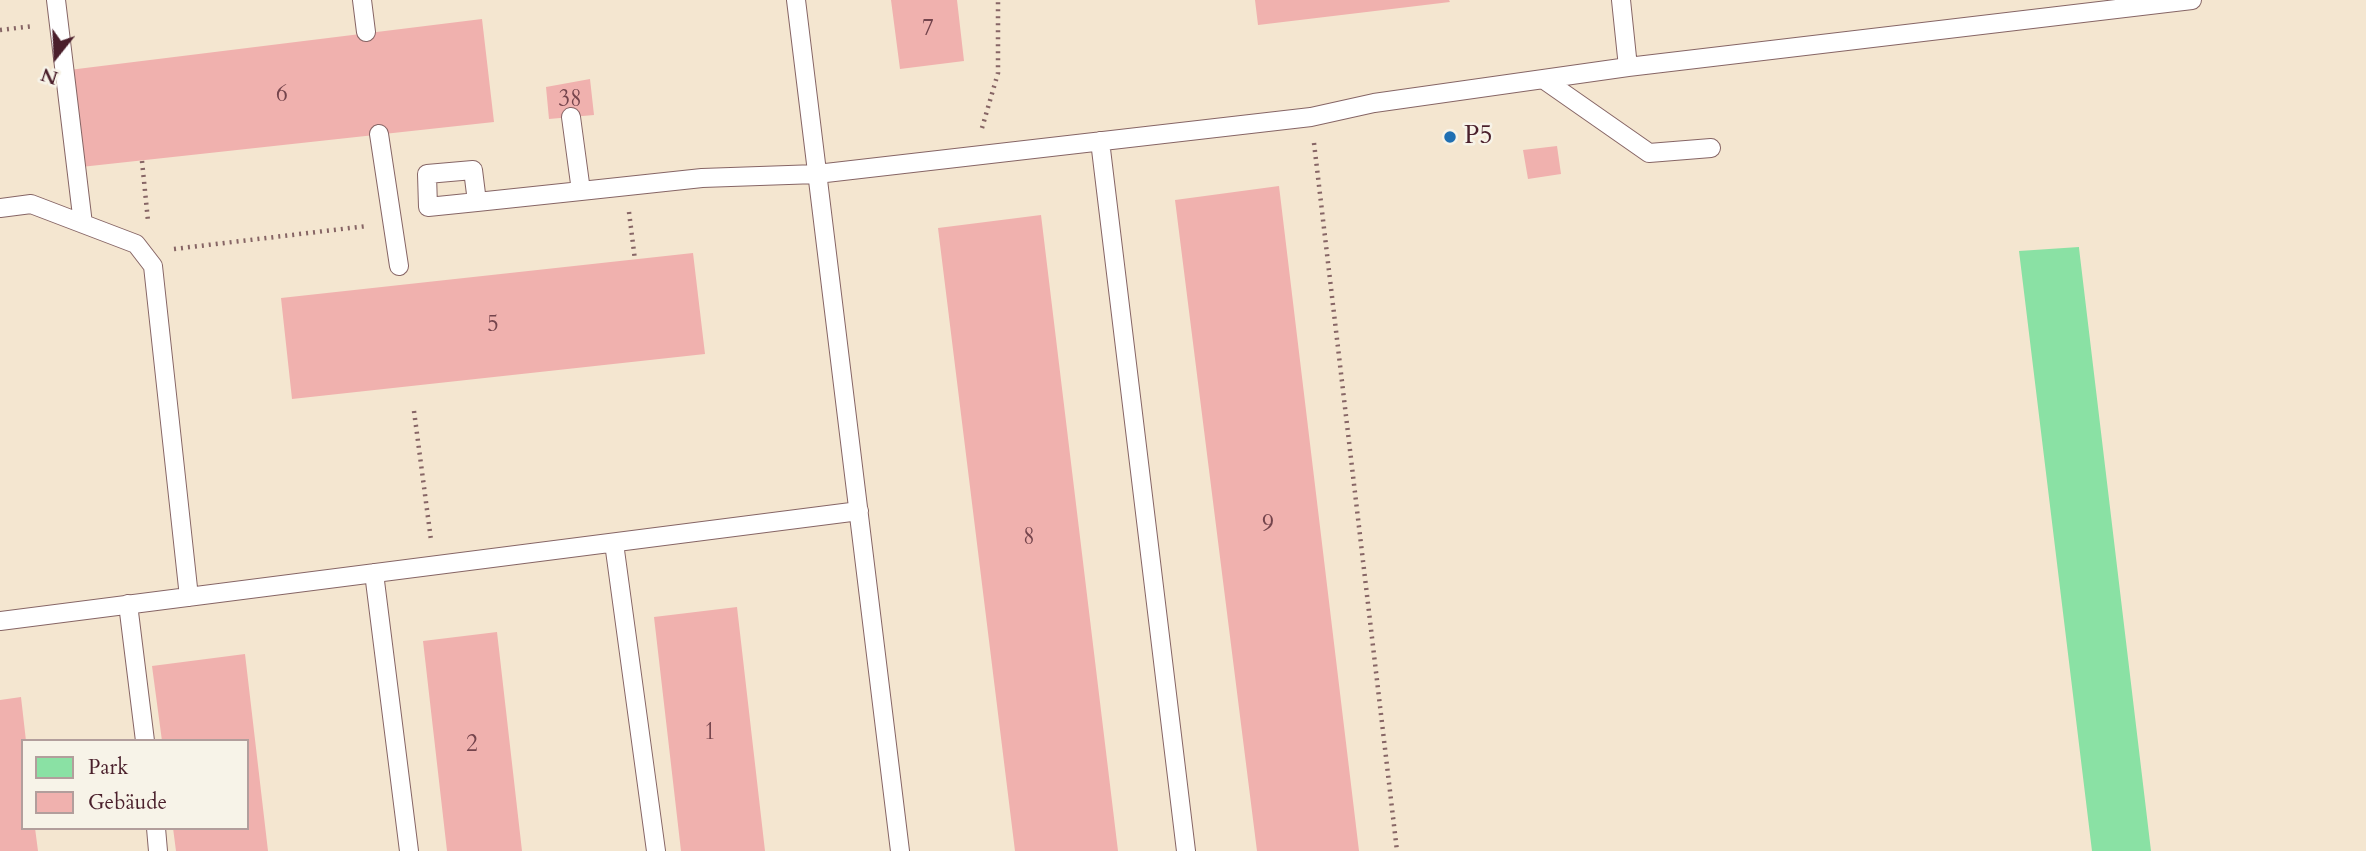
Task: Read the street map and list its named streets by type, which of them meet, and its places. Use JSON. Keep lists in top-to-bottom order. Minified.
{"places":["P5"],"house_numbers":["7","6","38","5","9","8","1","2"],"legend":["Park","Gebäude"],"north":"bottom"}
